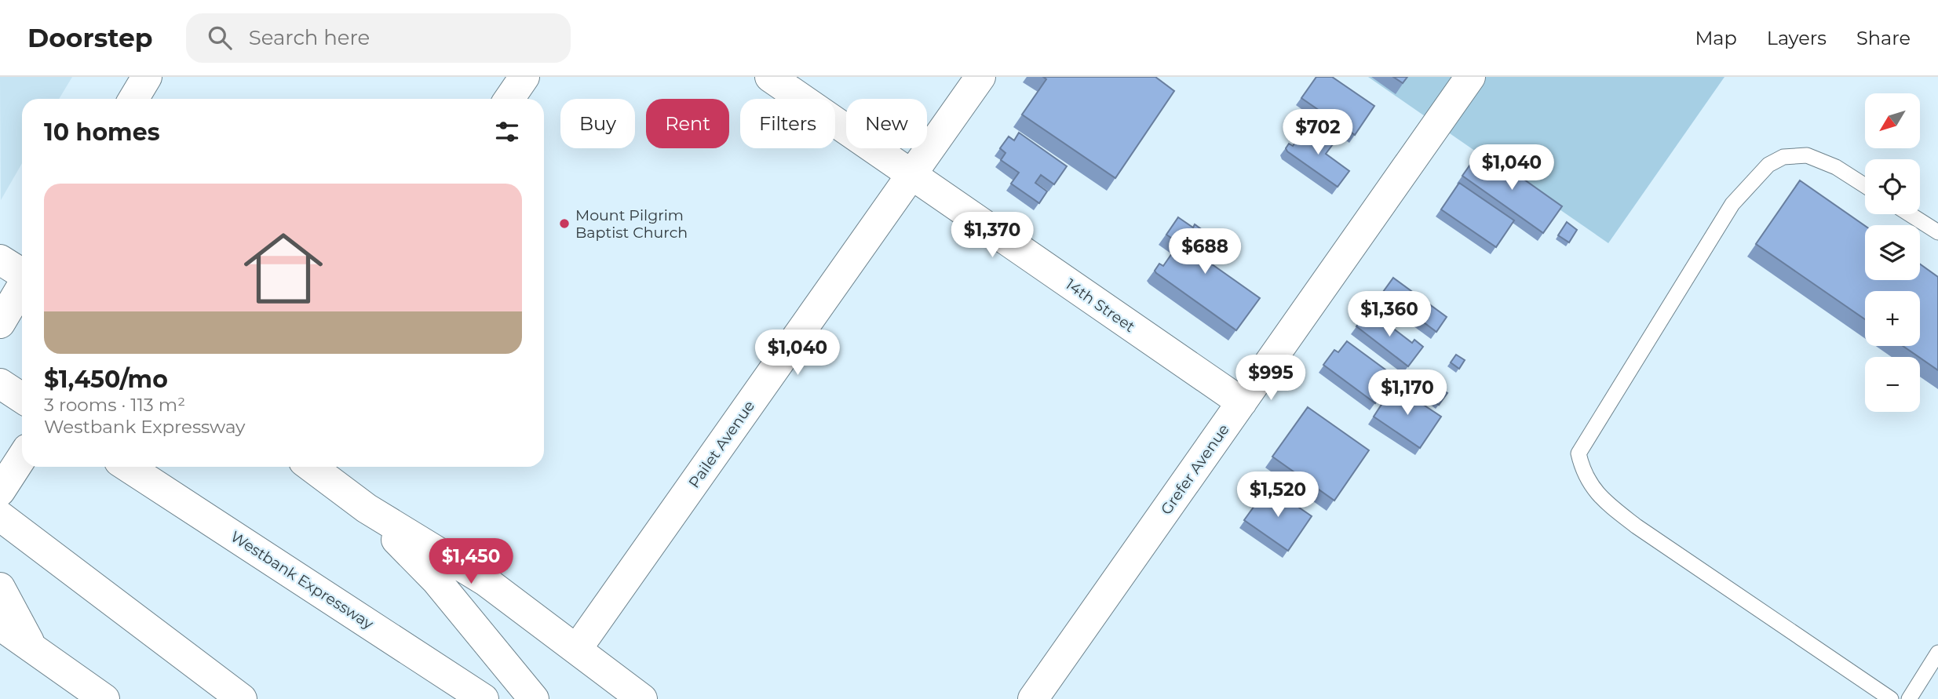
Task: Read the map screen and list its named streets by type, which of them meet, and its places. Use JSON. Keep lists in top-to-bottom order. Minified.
{"streets":{"main road":["14th Street","Pailet Avenue","Grefer Avenue","Westbank Expressway"]},"crossings":[["14th Street","Pailet Avenue"],["14th Street","Grefer Avenue"]],"places":["Mount Pilgrim Baptist Church"],"north":"bottom left","page":{"header":"Doorstep","search":"Search here","nav":["Map","Layers","Share"],"map_buttons":["+","−"],"chip":["Buy","Rent","Filters","New"],"heading":"10 homes","price":["$702","$1,040","$1,370","$688","$1,360","$1,040","$995","$1,170","$1,520","$1,450"],"list":[{"name":"$1,450/mo","note":"3 rooms · 113 m² · Westbank Expressway"}]}}
